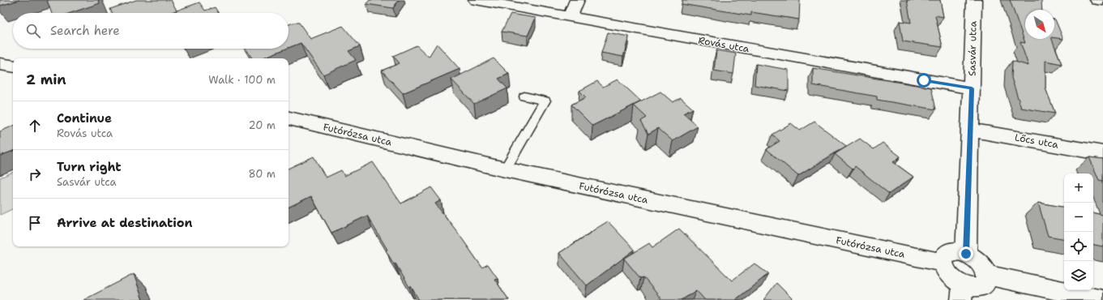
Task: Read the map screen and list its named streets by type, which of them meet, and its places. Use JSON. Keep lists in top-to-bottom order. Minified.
{"streets":{"street":["Rovás utca","Sasvár utca","Futórózsa utca","Lőcs utca"]},"crossings":[["Rovás utca","Sasvár utca"],["Sasvár utca","Futórózsa utca"],["Sasvár utca","Lőcs utca"]],"north":"bottom right","page":{"search":"Search here","heading":["2 min","Walk · 100 m"],"list":[["Continue","Rovás utca","20 m"],["Turn right","Sasvár utca","80 m"],"Arrive at destination"],"map_buttons":["+","−"]}}
